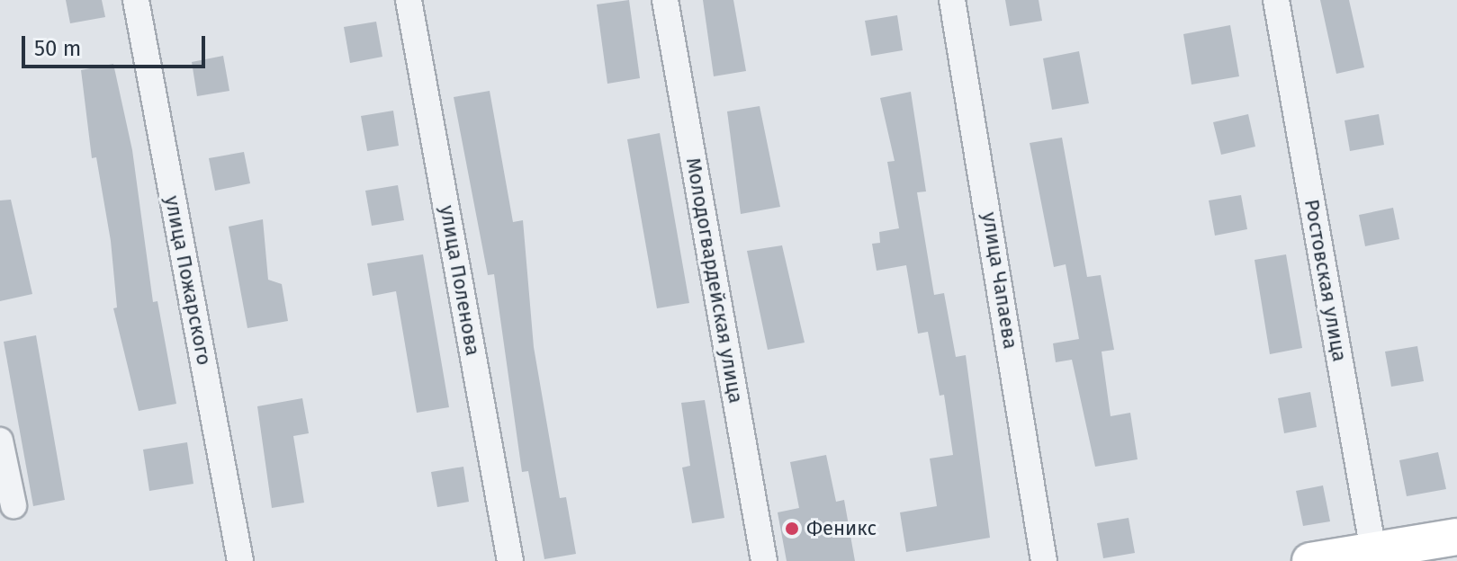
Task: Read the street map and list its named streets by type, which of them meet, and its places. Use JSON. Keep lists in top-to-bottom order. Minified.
{"streets":{"street":["улица Пожарского","улица Поленова","Молодогвардейская улица","улица Чапаева","Ростовская улица"]},"places":["Феникс"],"scale_bar":"50 m"}
